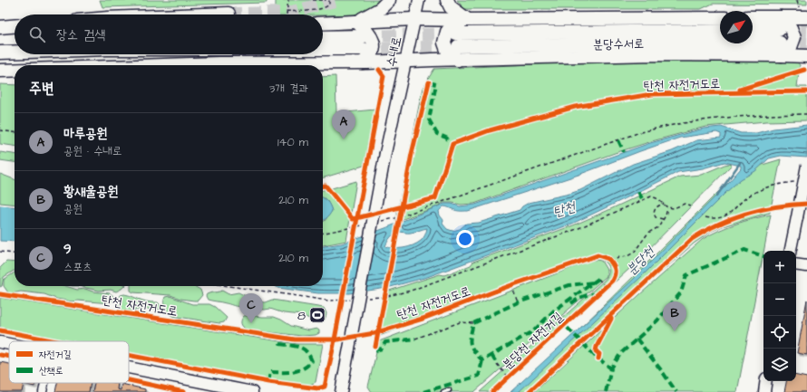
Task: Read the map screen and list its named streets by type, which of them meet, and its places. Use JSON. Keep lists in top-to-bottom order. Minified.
{"streets":{"highway":["분당수서로"],"main road":["수내로"],"path":["분당천 자전거길"],"cycle path":["탄천 자전거도로"]},"water":["탄천","분당천"],"places":{"sports":["8"]},"legend":["자전거길","산책로"],"north":"top right","page":{"search":"장소 검색","heading":["주변","3개 결과"],"pins":["A","C","B"],"list":[{"mark":"A","name":"마루공원","note":"공원 · 수내로","value":"140 m"},{"mark":"B","name":"황새울공원","note":"공원","value":"210 m"},{"mark":"C","name":"9","note":"스포츠","value":"210 m"}],"map_buttons":["+","−"]}}
